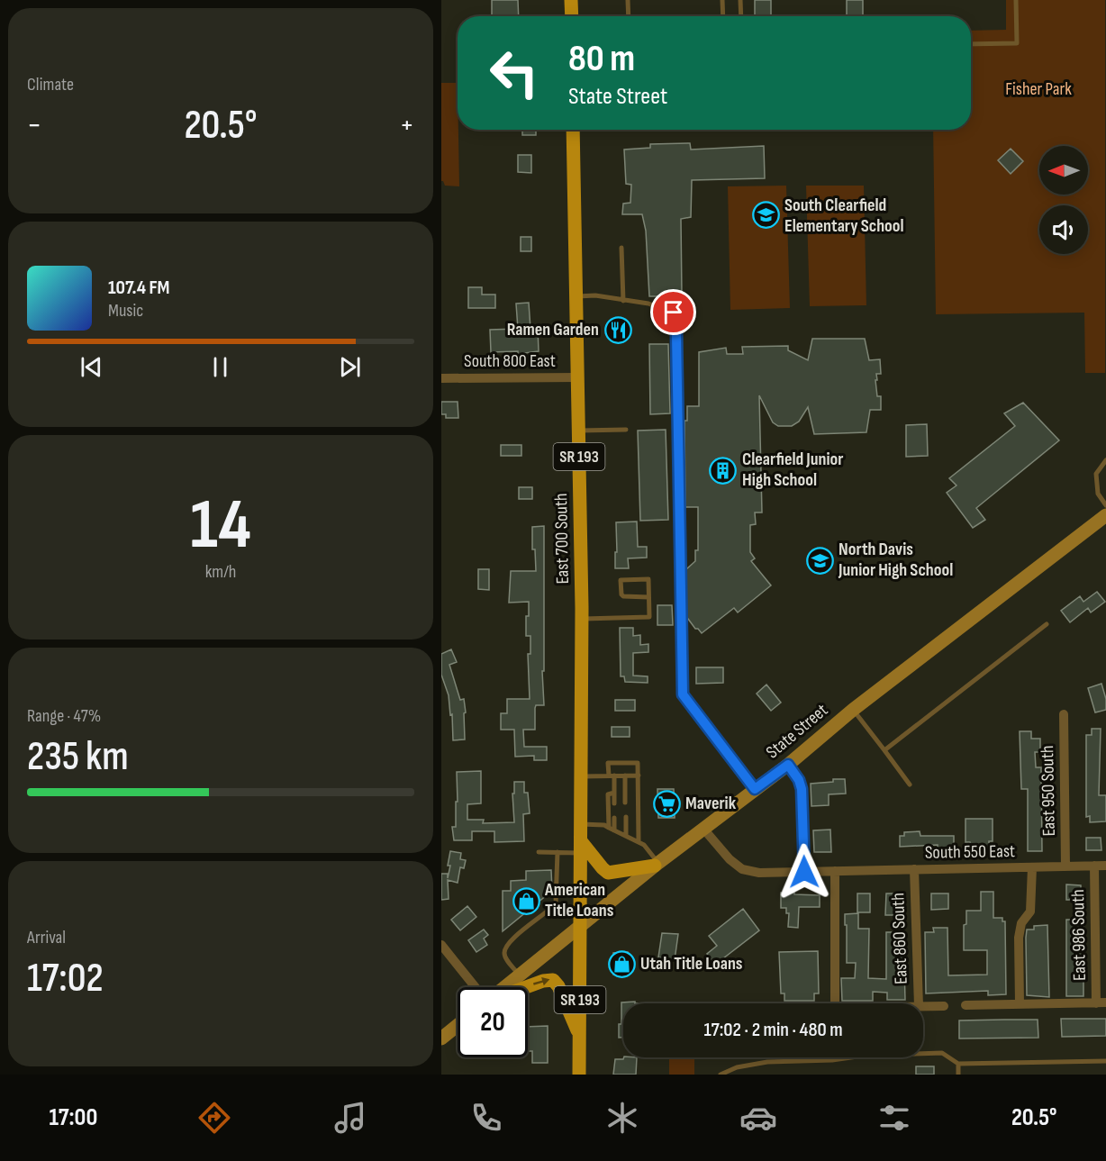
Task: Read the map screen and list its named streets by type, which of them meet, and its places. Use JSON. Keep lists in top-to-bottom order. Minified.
{"streets":{"main road":["SR 193","East 700 South","State Street"],"street":["South 800 East","East 950 South","South 550 East","East 986 South","East 860 South"]},"crossings":[["South 800 East","East 700 South"],["SR 193","East 700 South"],["SR 193","State Street"],["State Street","South 550 East"],["East 950 South","South 550 East"],["South 550 East","East 986 South"],["South 550 East","East 860 South"]],"parks":["Fisher Park"],"places":{"school or university":["South Clearfield Elementary School","North Davis Junior High School"],"restaurant":["Ramen Garden"],"building":["Clearfield Junior High School"],"supermarket":["Maverik"],"shop":["American Title Loans","Utah Title Loans"]},"north":"left","page":{"tile":["Climate",["14","km/h"],["Range · 47%","235 km"],["Arrival","17:02"]],"turn":["80 m","State Street"],"heat":["−","20.5°","+"],"song":["107.4 FM","Music"],"limit":"20","trip":"17:02 · 2 min · 480 m","tabs":["17:00","20.5°"]}}
